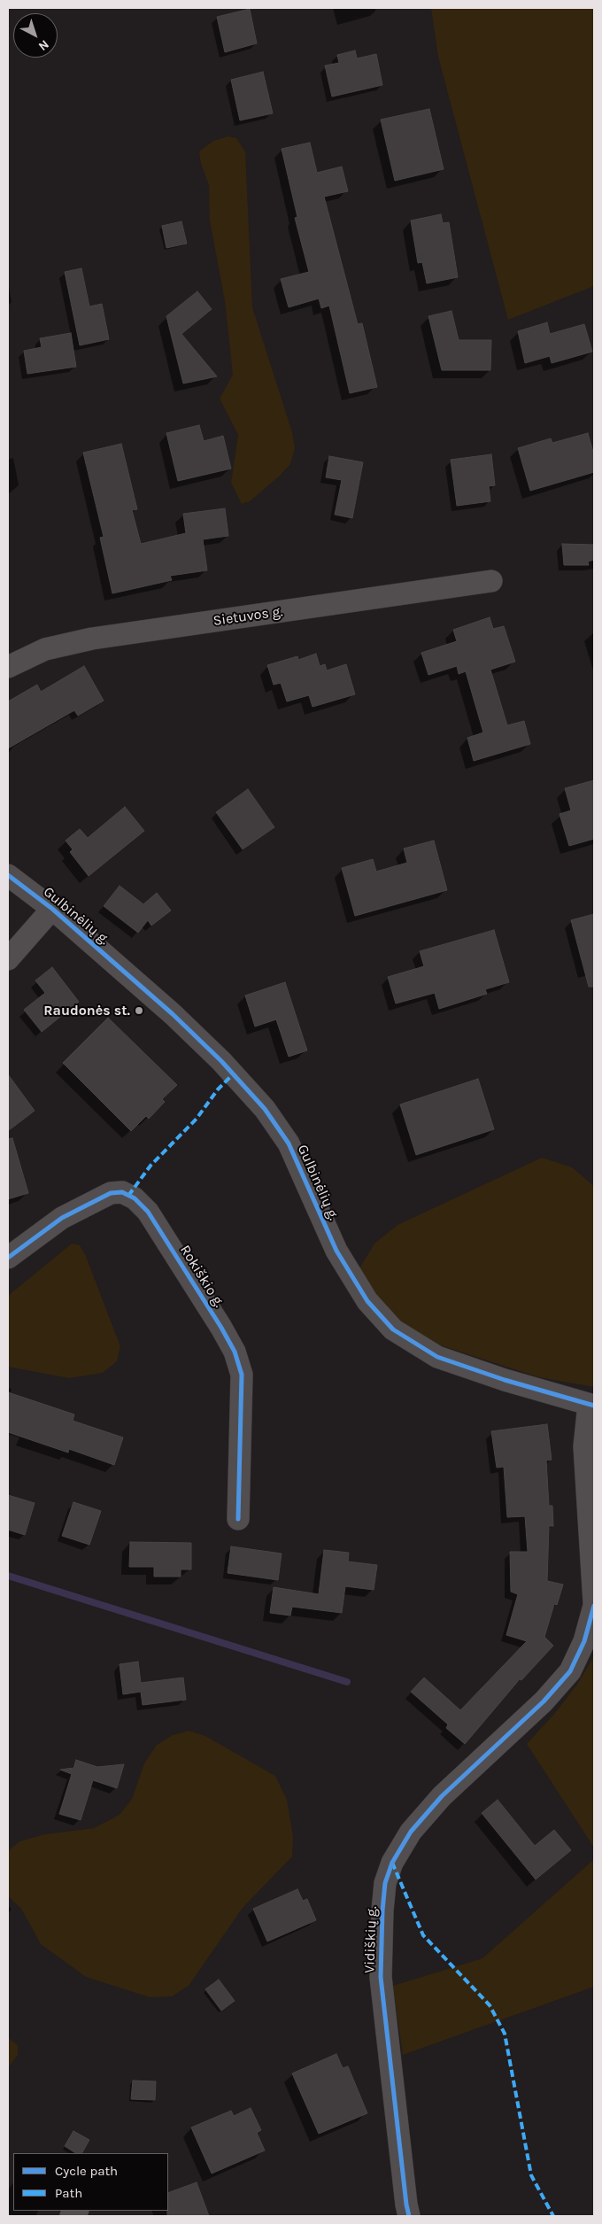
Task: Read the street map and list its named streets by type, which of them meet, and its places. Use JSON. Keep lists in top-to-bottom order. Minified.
{"streets":{"street":["Sietuvos g.","Gulbinėlių g.","Rokiškio g.","Vidiškių g."]},"places":["Raudonės st."],"legend":["Cycle path","Path"],"north":"bottom right"}
